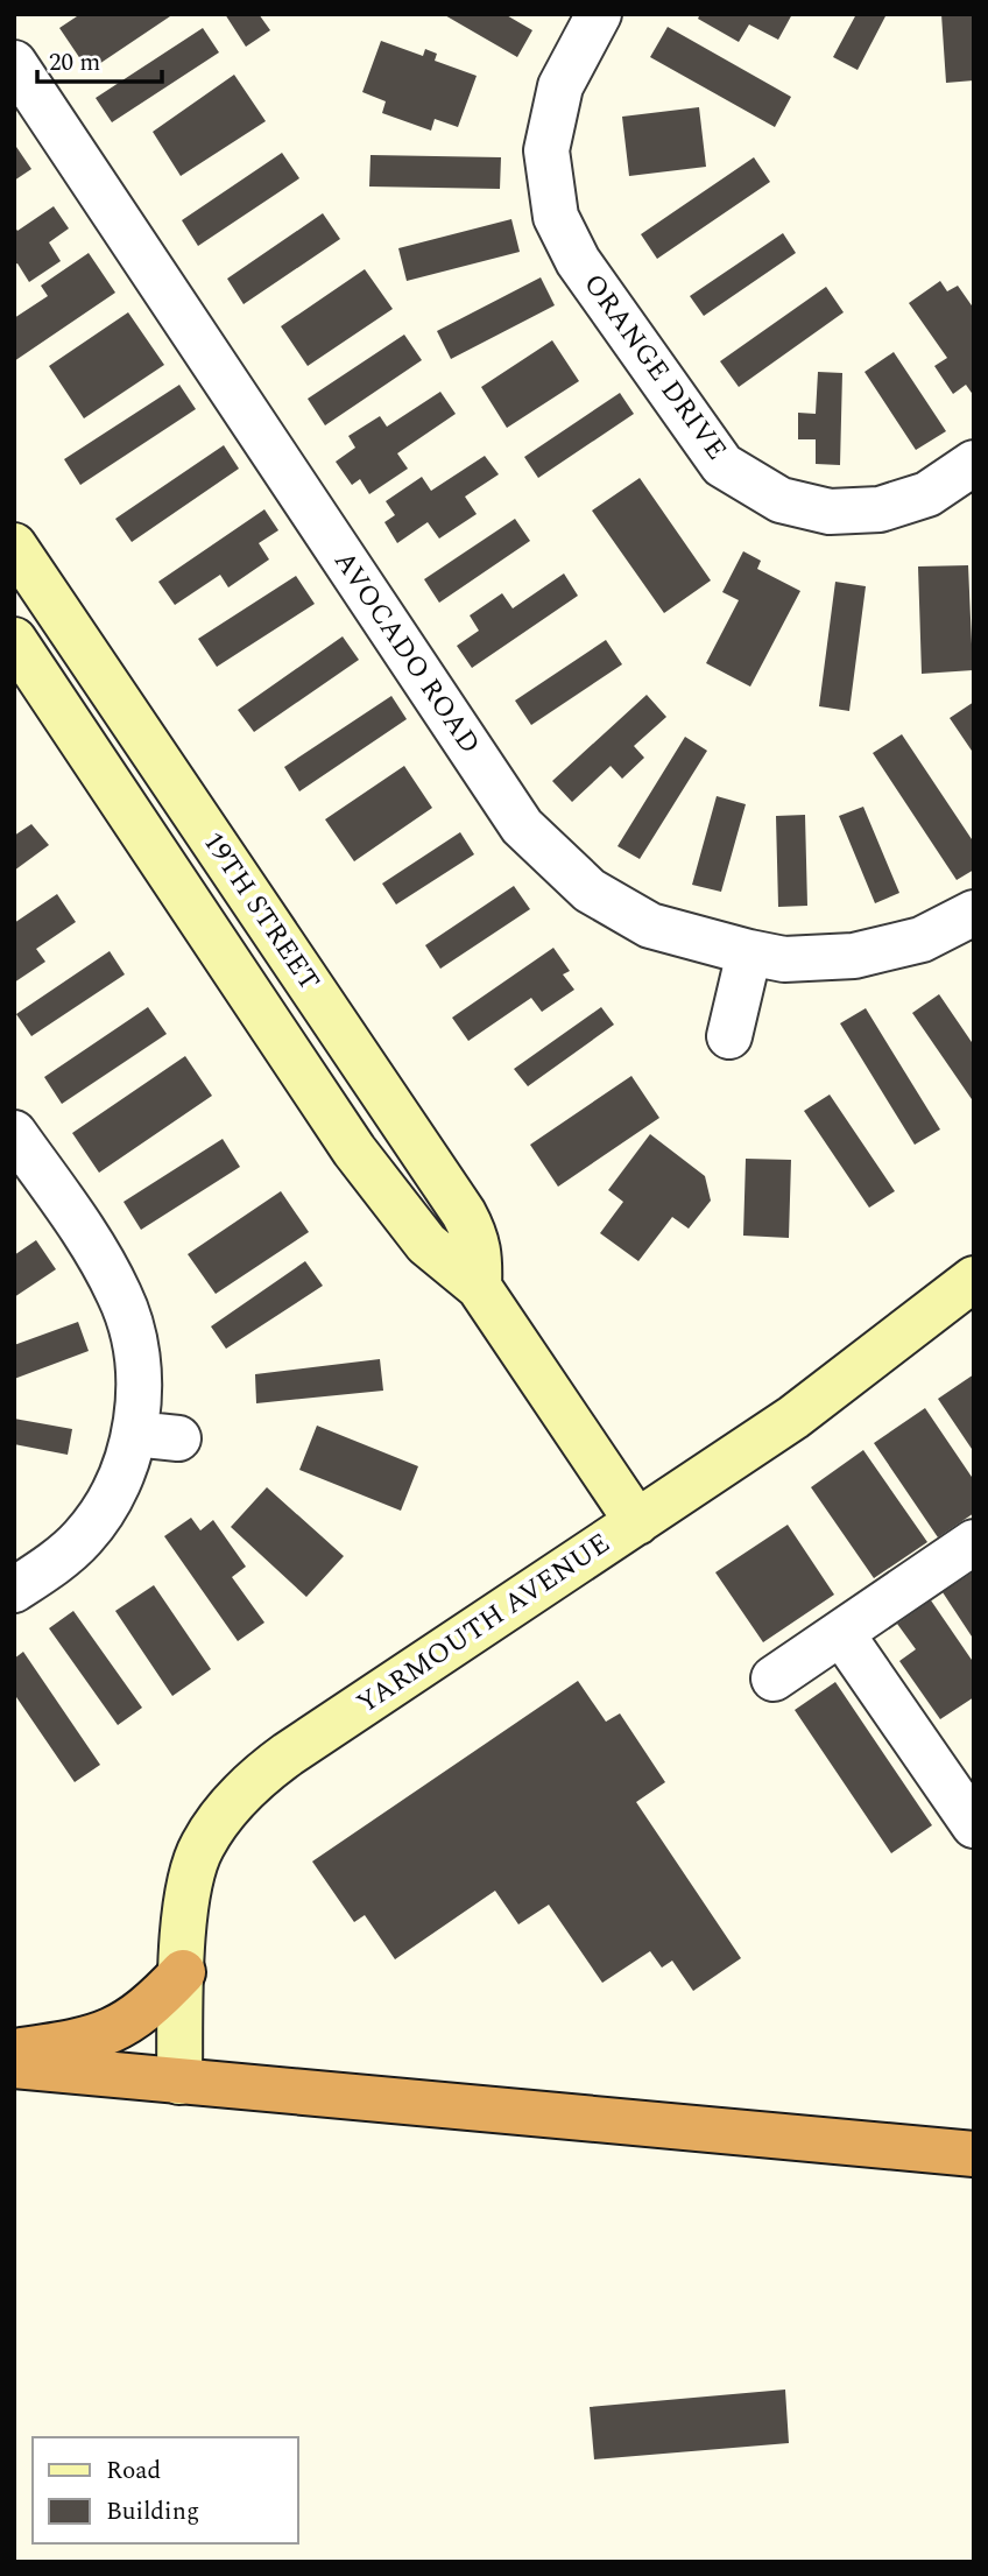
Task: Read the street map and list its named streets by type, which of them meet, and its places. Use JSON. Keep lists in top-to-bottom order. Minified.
{"streets":{"street":["ORANGE DRIVE","AVOCADO ROAD","19TH STREET","YARMOUTH AVENUE"]},"crossings":[["19TH STREET","YARMOUTH AVENUE"]],"legend":["Road","Building"],"scale_bar":"20 m"}
